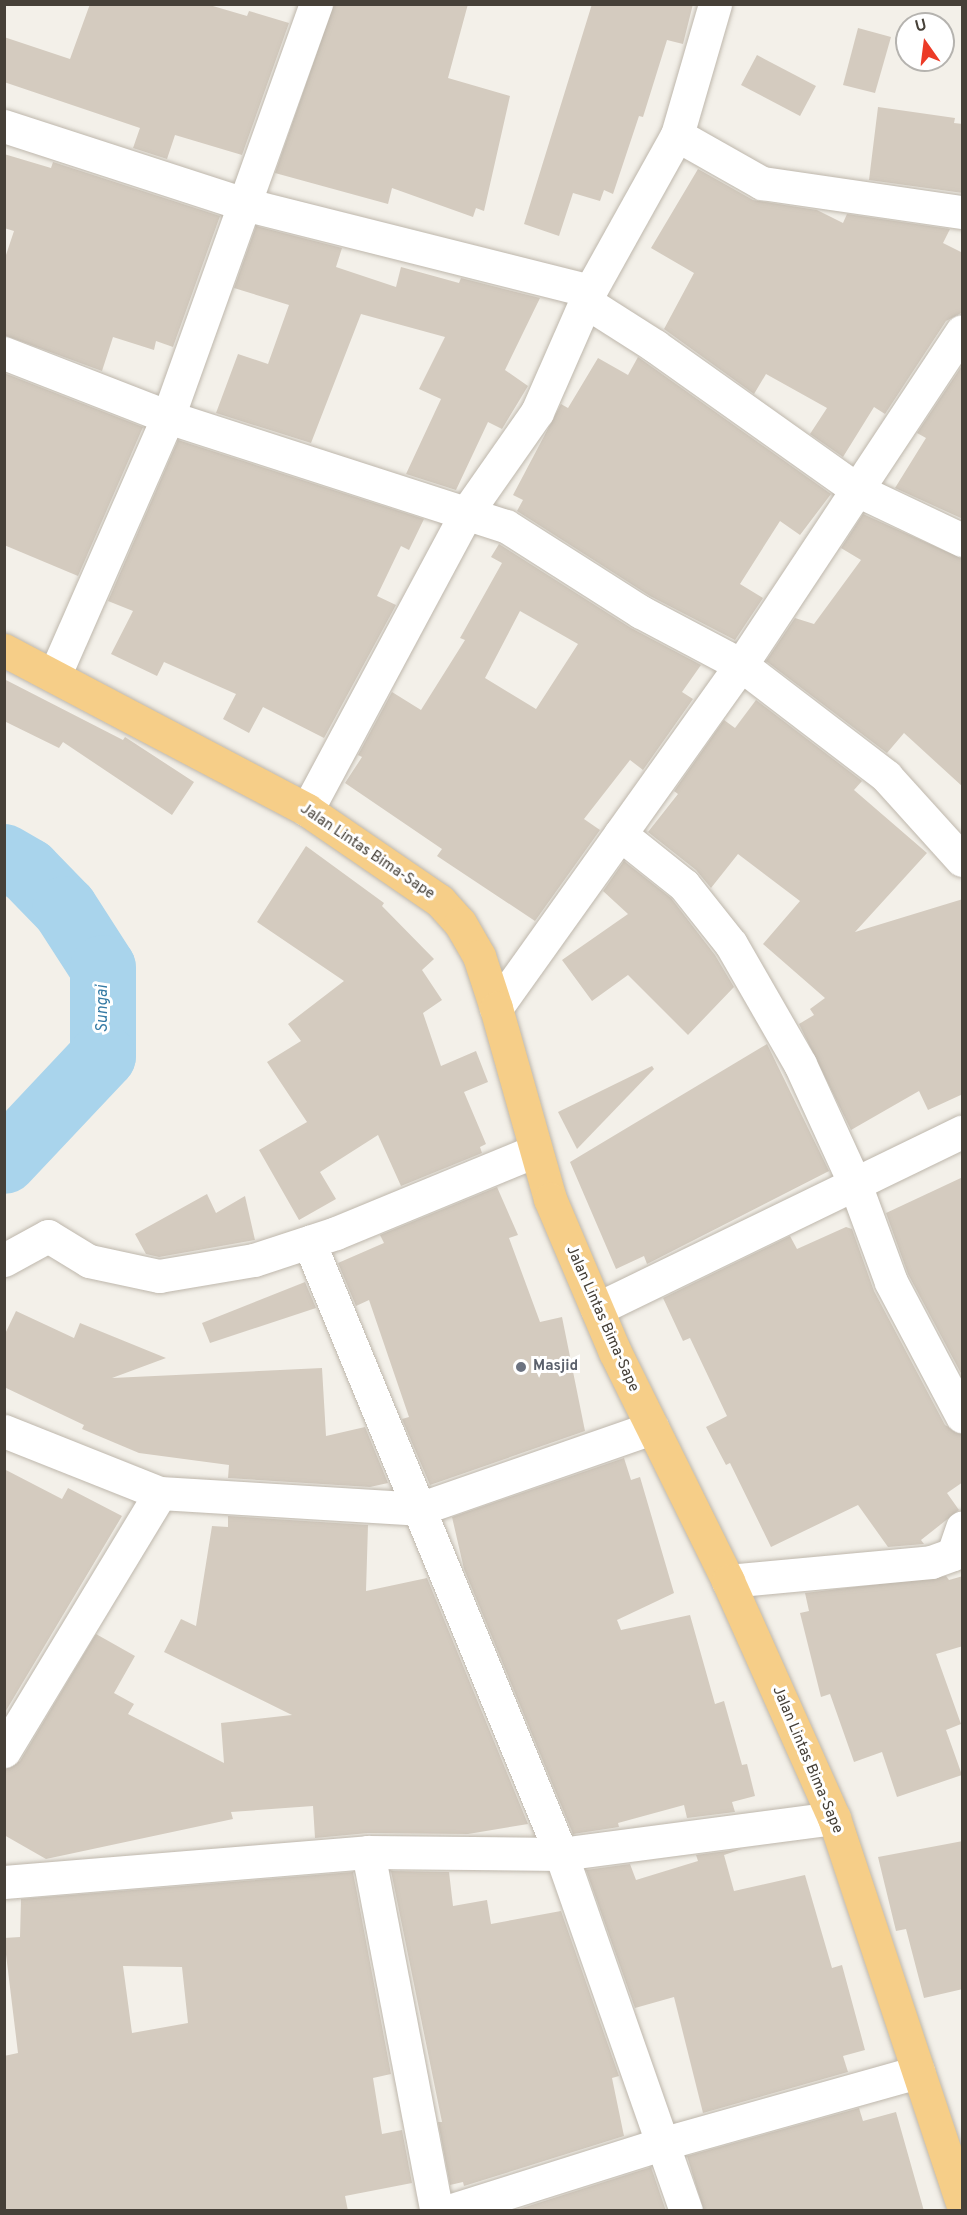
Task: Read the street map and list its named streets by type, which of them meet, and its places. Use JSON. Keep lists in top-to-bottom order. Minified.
{"streets":{"highway":["Jalan Lintas Bima-Sape"]},"water":["Sungai"],"places":["Masjid"],"north":"top"}
